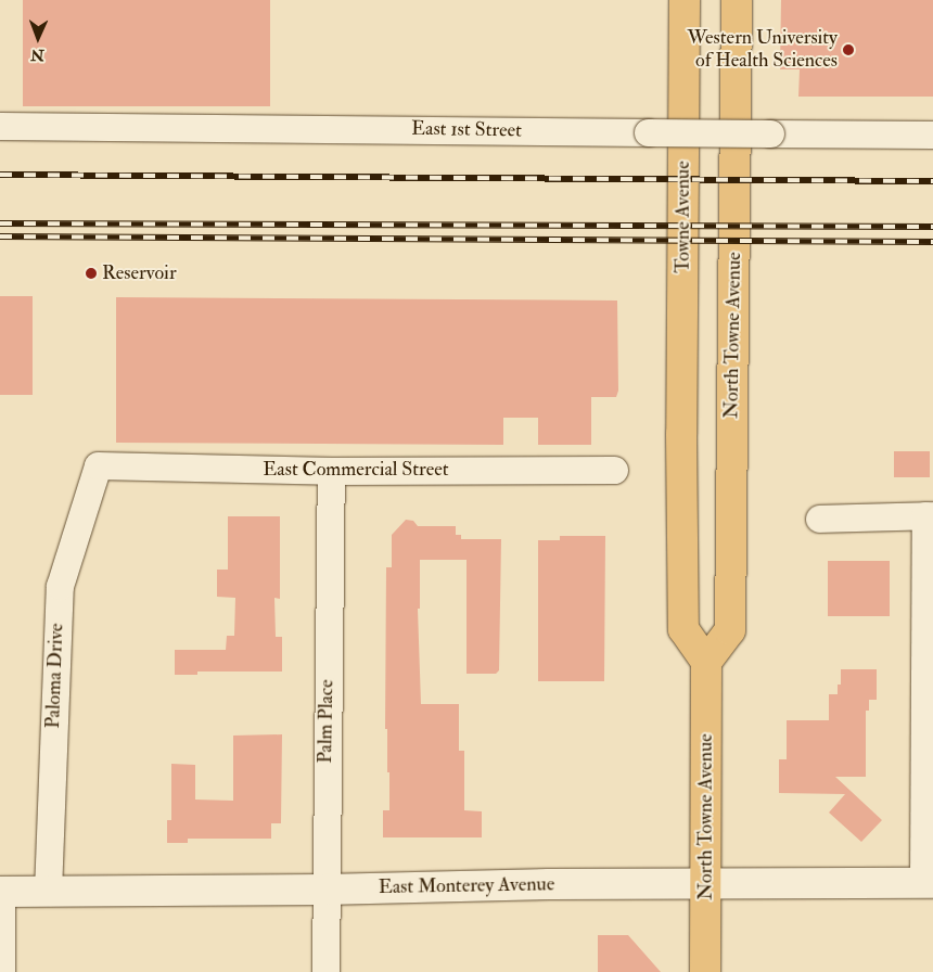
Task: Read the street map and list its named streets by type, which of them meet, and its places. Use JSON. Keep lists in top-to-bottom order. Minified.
{"streets":{"main road":["Towne Avenue","North Towne Avenue"],"street":["East 1st Street","East Commercial Street","Paloma Drive","Palm Place","East Monterey Avenue"]},"crossings":[["Towne Avenue","North Towne Avenue"],["North Towne Avenue","East Monterey Avenue"],["East Commercial Street","Paloma Drive"],["East Commercial Street","Palm Place"],["Paloma Drive","East Monterey Avenue"],["Palm Place","East Monterey Avenue"]],"places":["Western University of Health Sciences","Reservoir"],"north":"bottom"}
